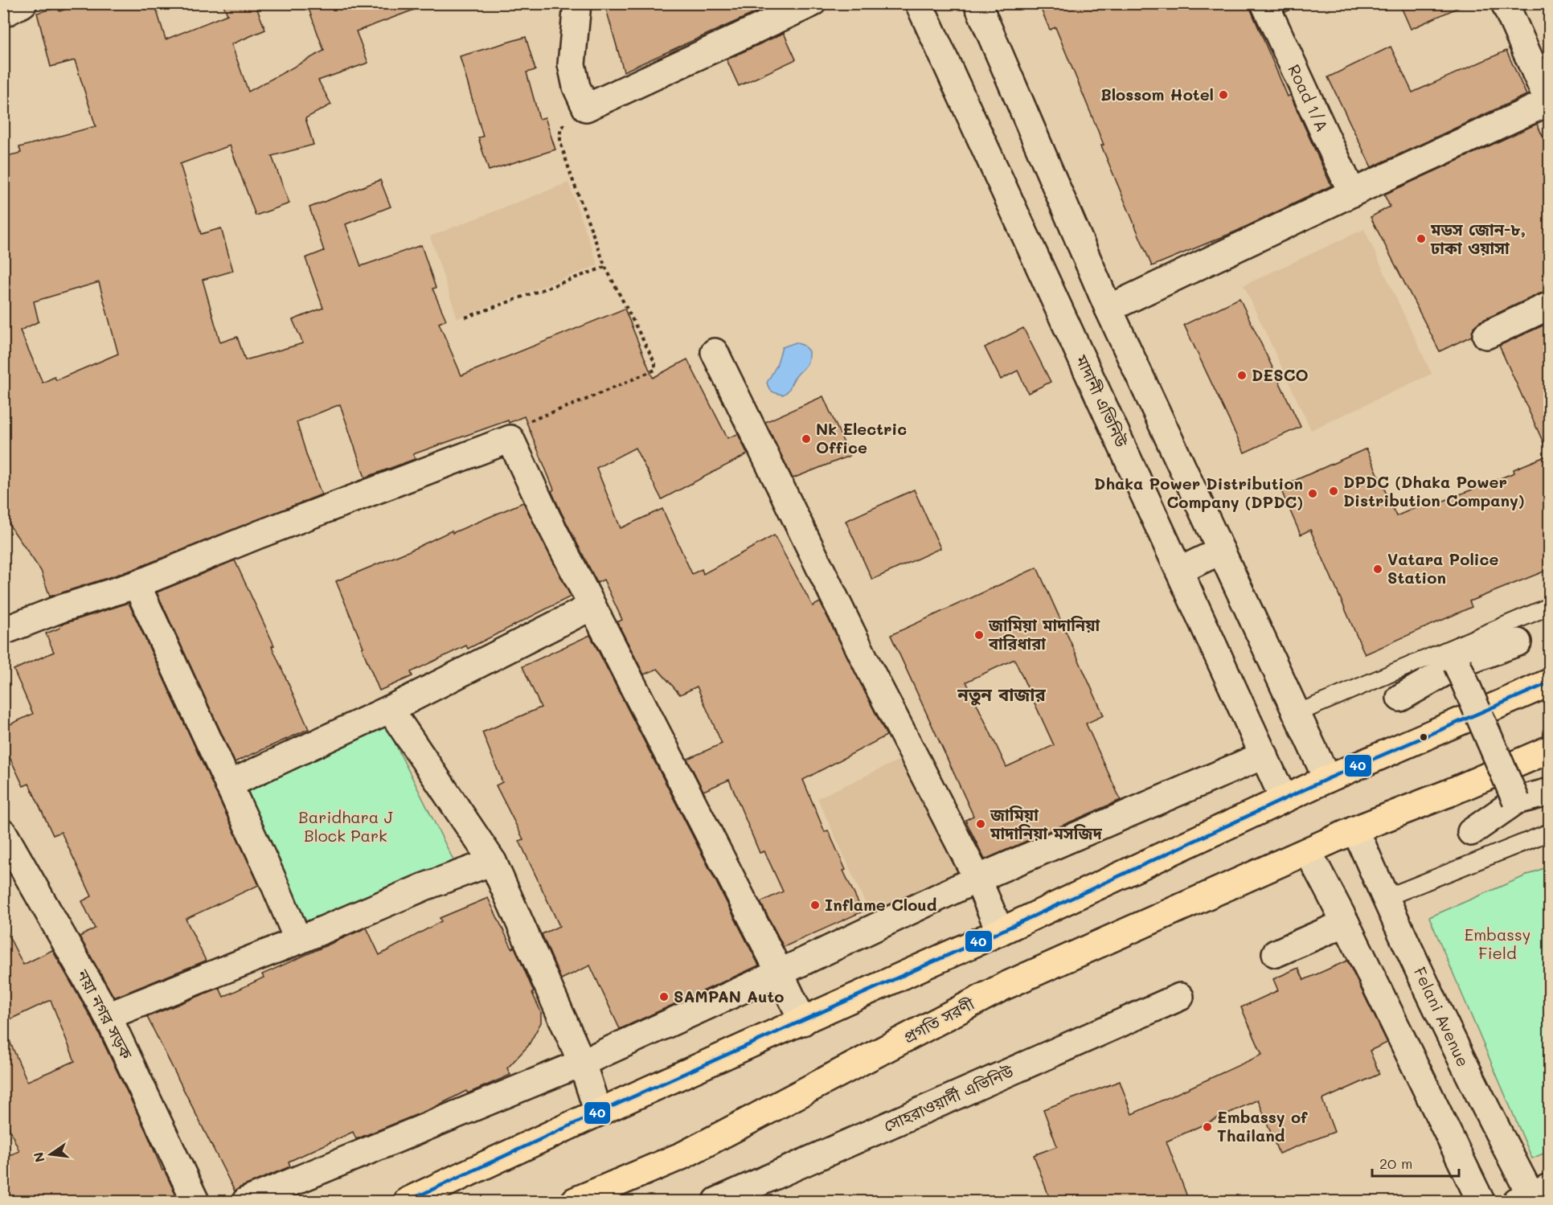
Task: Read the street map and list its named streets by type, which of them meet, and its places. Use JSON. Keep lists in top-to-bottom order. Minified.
{"streets":{"main road":["প্রগতি সরণী"],"street":["Road 1/A","মাদানী এভিনিউ","নয়া নগর সড়ক","Felani Avenue","সোহরাওয়ার্দী এভিনিউ"]},"crossings":[["Felani Avenue","প্রগতি সরণী"]],"districts":["নতুন বাজার"],"parks":["Baridhara J Block Park","Embassy Field"],"places":["Blossom Hotel","মডস জোন-৮, ঢাকা ওয়াসা","DESCO","Nk Electric Office","DPDC (Dhaka Power Distribution Company)","Dhaka Power Distribution Company (DPDC)","Vatara Police Station","জামিয়া মাদানিয়া বারিধারা","জামিয়া মাদানিয়া মসজিদ","Inflame Cloud","SAMPAN Auto","Embassy of Thailand"],"lines":["transit line 40"],"scale_bar":"20 m","north":"left"}
